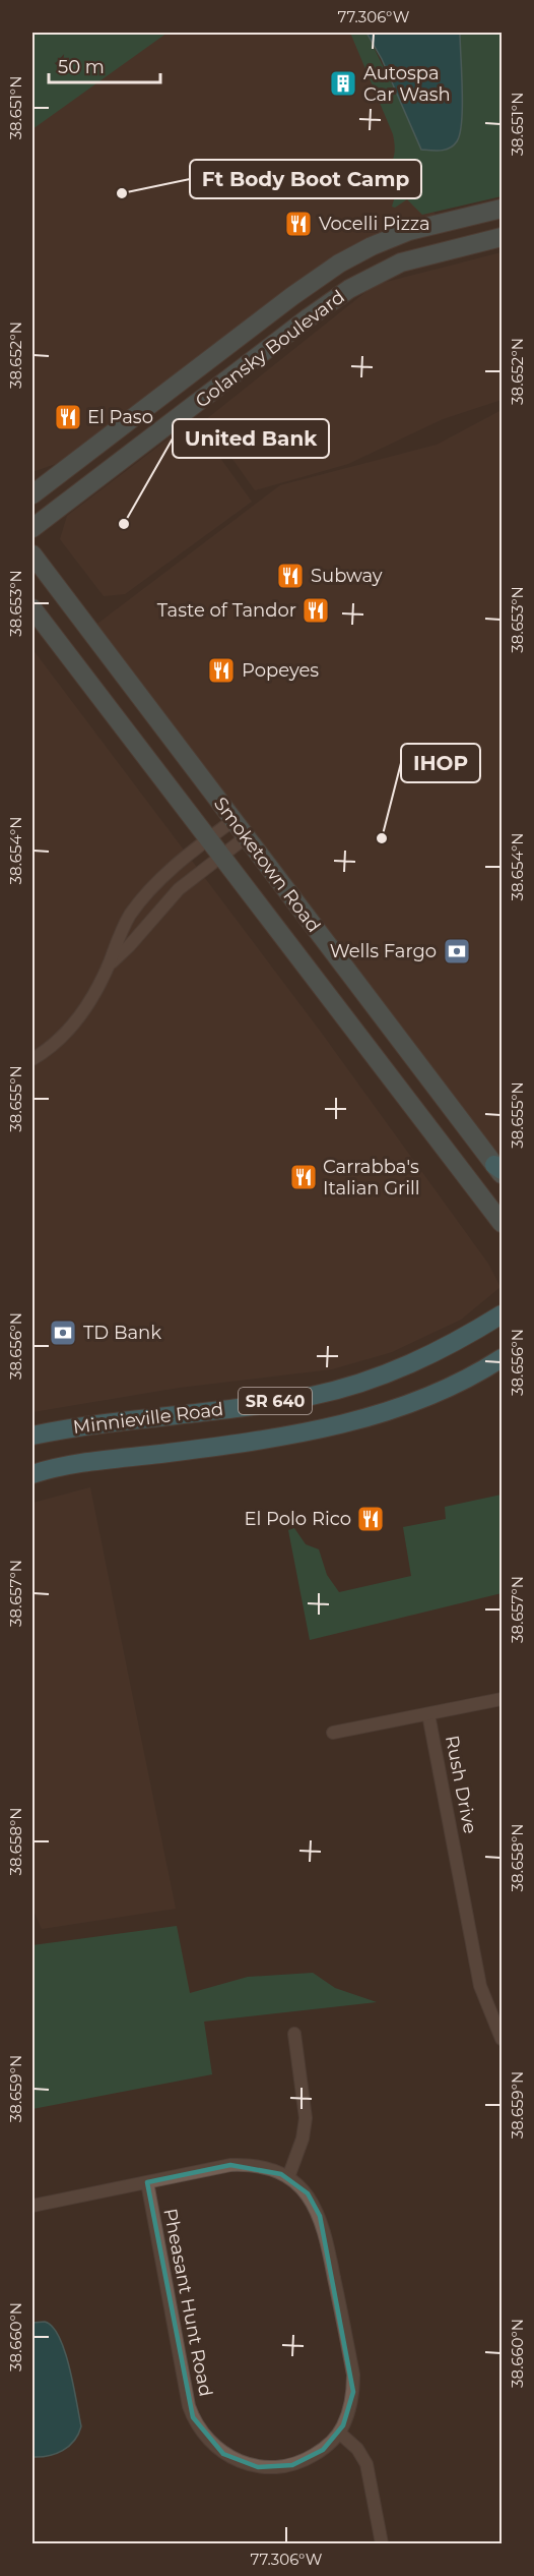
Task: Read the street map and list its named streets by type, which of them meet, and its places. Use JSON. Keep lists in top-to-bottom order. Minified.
{"streets":{"main road":["Golansky Boulevard","Smoketown Road","SR 640","Minnieville Road"],"street":["Rush Drive","Pheasant Hunt Road"]},"places":{"building":["Autospa Car Wash"],"other":["Ft Body Boot Camp","United Bank","IHOP"],"restaurant":["Vocelli Pizza","El Paso","Subway","Taste of Tandor","Popeyes","Carrabba's Italian Grill","El Polo Rico"],"bank":["Wells Fargo","TD Bank"]},"scale_bar":"50 m","coordinates":["77.306°W","38.651°N","38.652°N","38.653°N","38.654°N","38.655°N","38.656°N","38.657°N","38.658°N","38.659°N","38.660°N"]}
